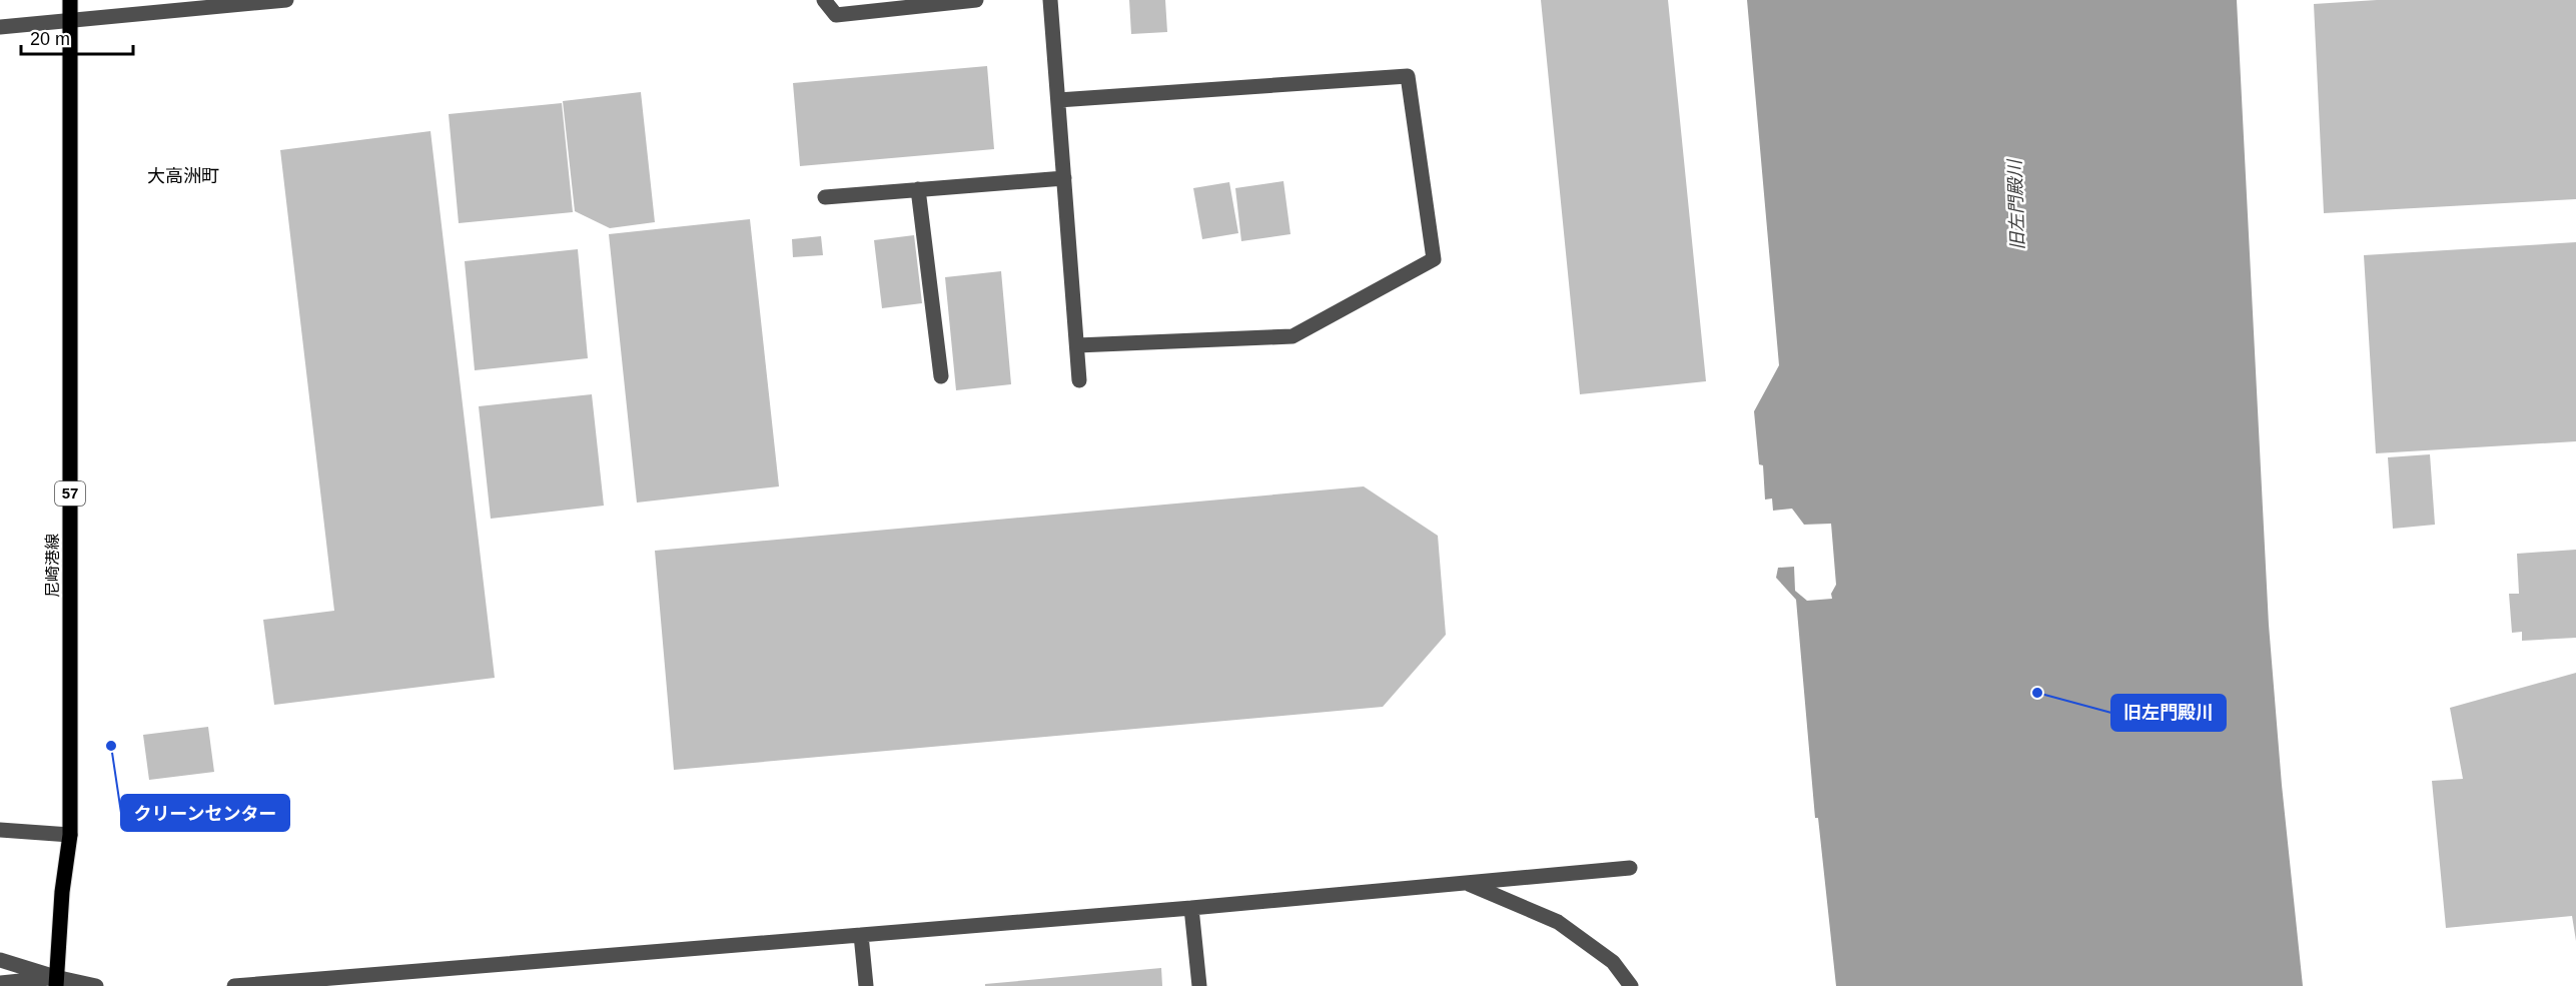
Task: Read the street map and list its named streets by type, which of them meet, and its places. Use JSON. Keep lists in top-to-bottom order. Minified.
{"streets":{"main road":["57","尼崎港線"]},"districts":["大高洲町"],"water":["旧左門殿川"],"places":["旧左門殿川","クリーンセンター"],"scale_bar":"20 m"}
